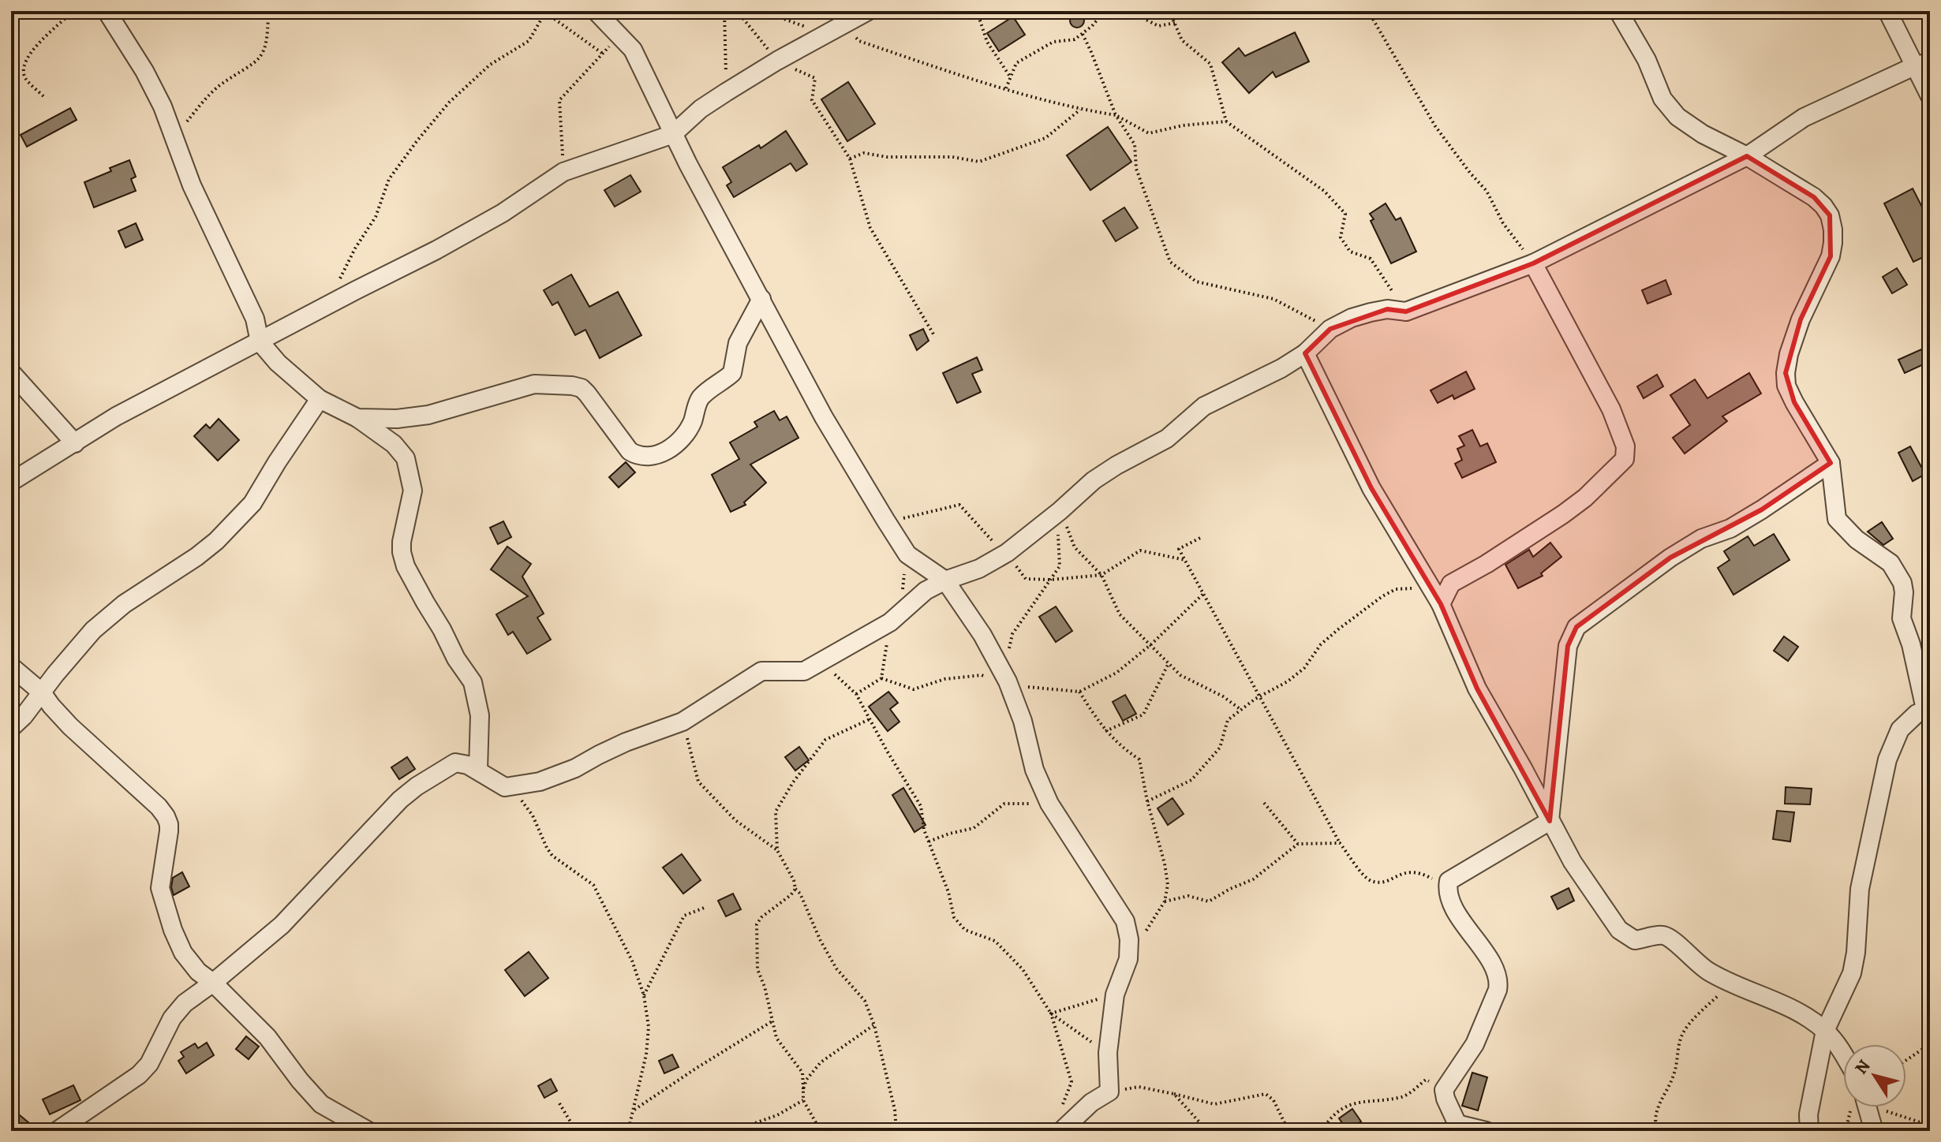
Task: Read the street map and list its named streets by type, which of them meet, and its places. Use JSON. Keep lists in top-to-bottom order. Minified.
{"north":"top left"}
